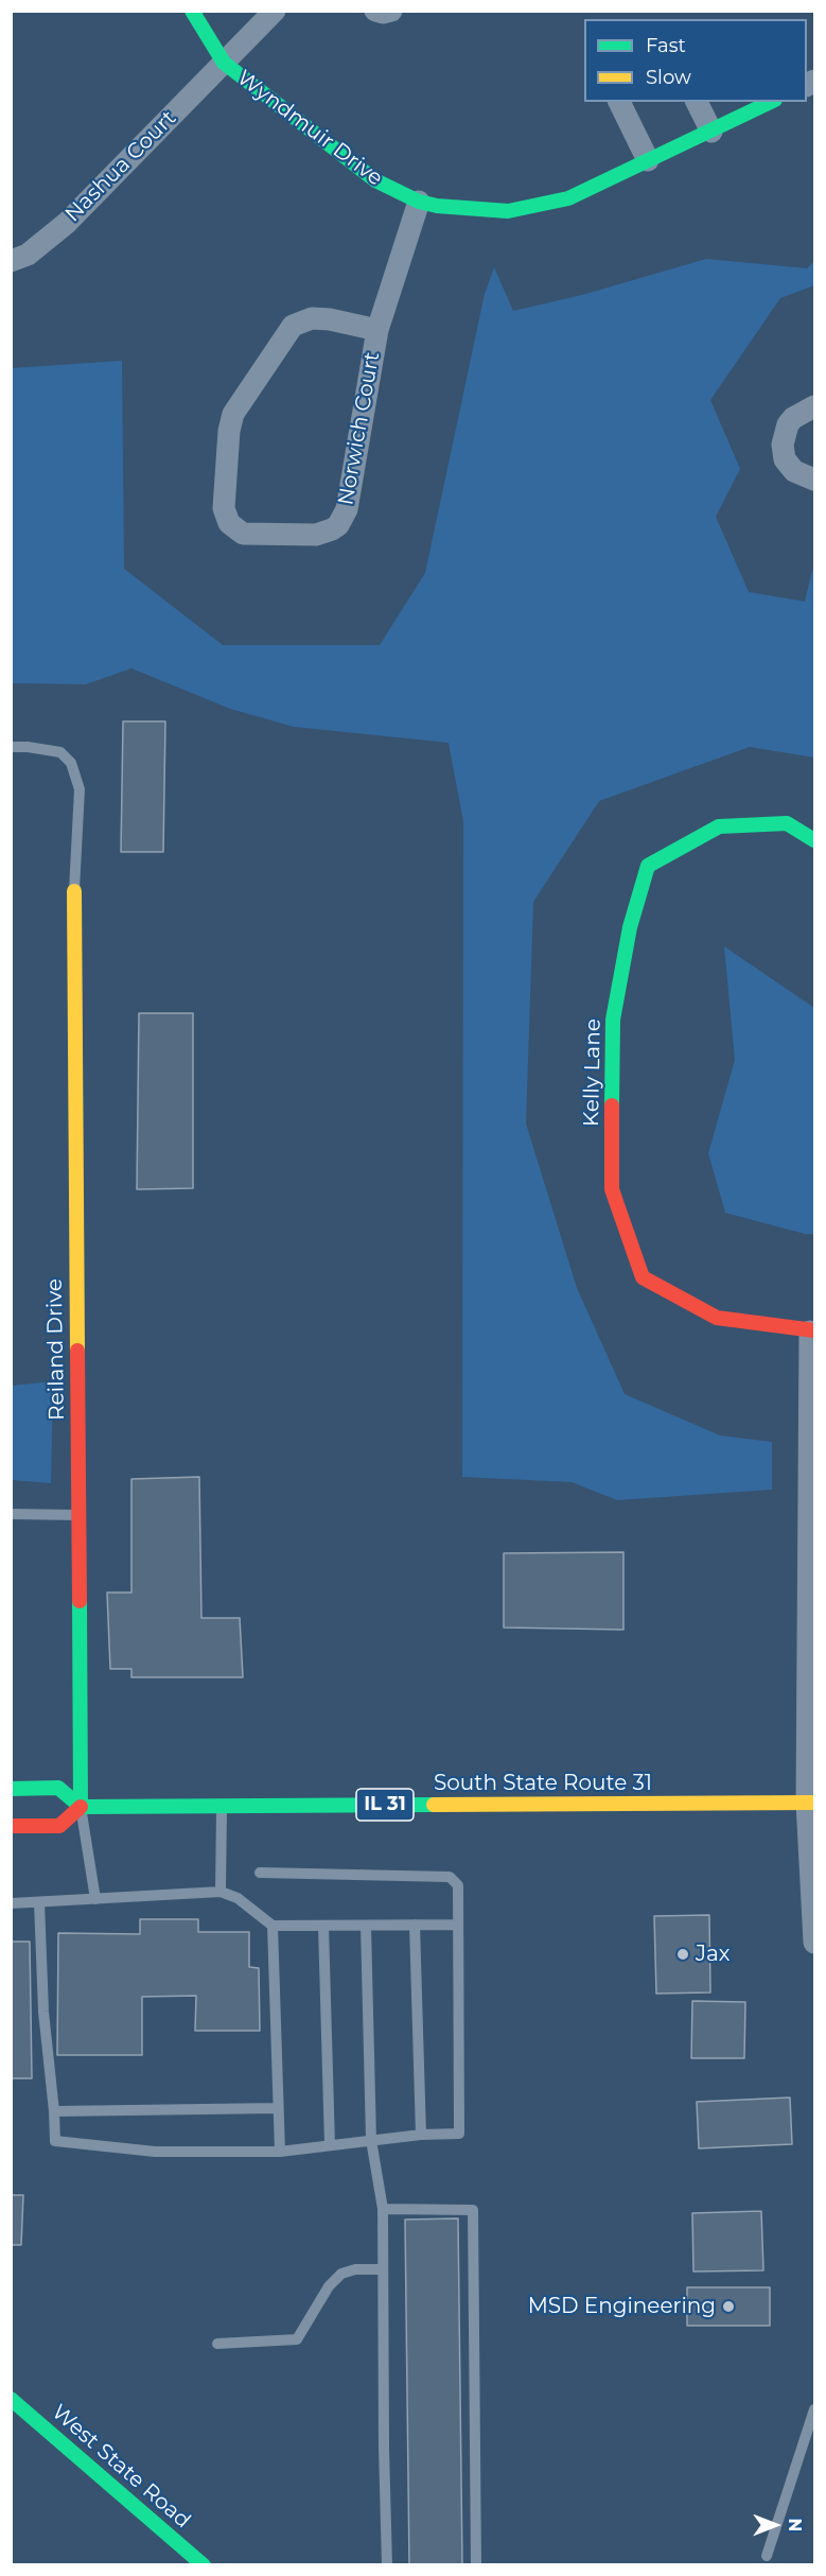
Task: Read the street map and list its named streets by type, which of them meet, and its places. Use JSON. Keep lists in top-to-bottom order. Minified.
{"streets":{"street":["Wyndmuir Drive","Nashua Court","Norwich Court","Kelly Lane","Reiland Drive","South State Route 31","IL 31","West State Road"]},"crossings":[["Wyndmuir Drive","Nashua Court"],["Wyndmuir Drive","Norwich Court"],["Reiland Drive","South State Route 31"]],"places":["Jax","MSD Engineering"],"legend":["Fast","Slow"],"north":"right"}
